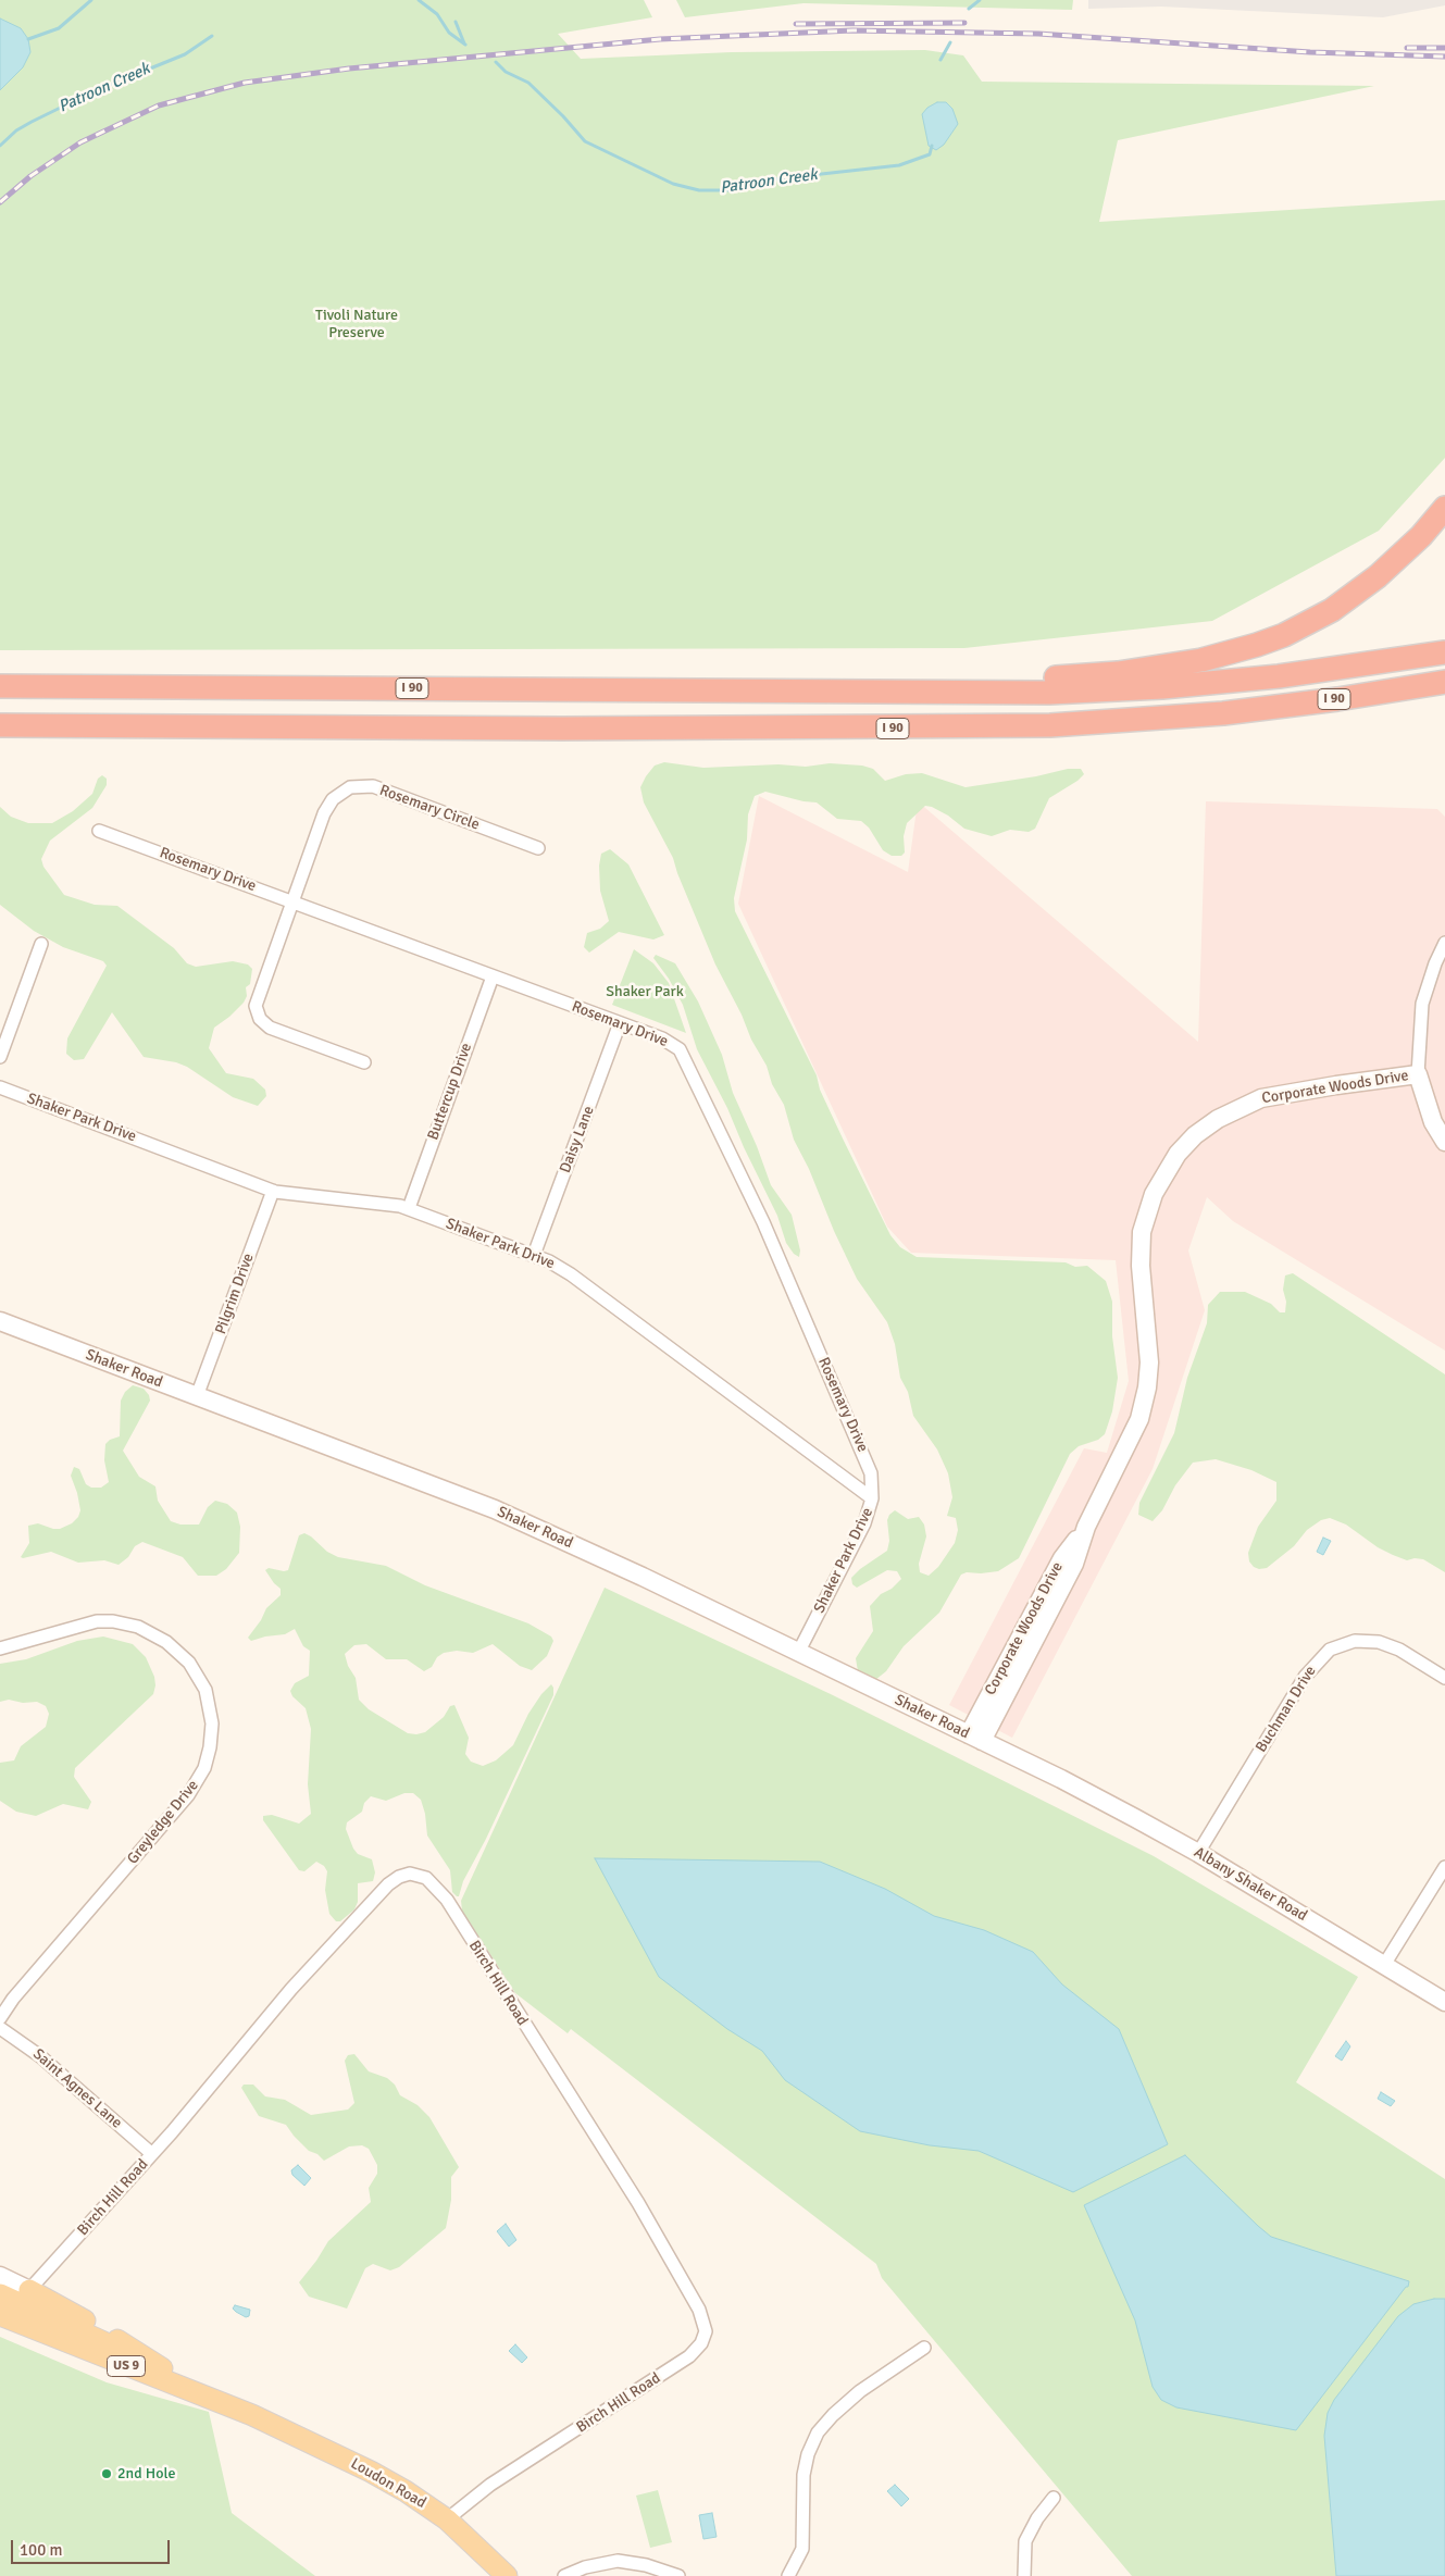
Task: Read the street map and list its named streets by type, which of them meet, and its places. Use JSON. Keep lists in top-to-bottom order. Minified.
{"streets":{"highway":["I 90"],"main road":["Corporate Woods Drive","Shaker Road","Albany Shaker Road","US 9","Loudon Road"],"street":["Rosemary Circle","Rosemary Drive","Buttercup Drive","Shaker Park Drive","Daisy Lane","Pilgrim Drive","Buchman Drive","Greyledge Drive","Birch Hill Road","Saint Agnes Lane"]},"crossings":[["Rosemary Circle","Rosemary Drive"],["Rosemary Drive","Buttercup Drive"],["Rosemary Drive","Shaker Park Drive"],["Rosemary Drive","Daisy Lane"],["Corporate Woods Drive","Shaker Road"],["Buttercup Drive","Shaker Park Drive"],["Shaker Park Drive","Daisy Lane"],["Shaker Park Drive","Pilgrim Drive"],["Shaker Park Drive","Shaker Road"],["Pilgrim Drive","Shaker Road"],["Shaker Road","Albany Shaker Road"],["Buchman Drive","Albany Shaker Road"],["Birch Hill Road","Saint Agnes Lane"],["Birch Hill Road","US 9"],["Birch Hill Road","Loudon Road"],["US 9","Loudon Road"]],"water":["Patroon Creek"],"parks":["Tivoli Nature Preserve","Shaker Park"],"places":["2nd Hole"],"scale_bar":"100 m"}
